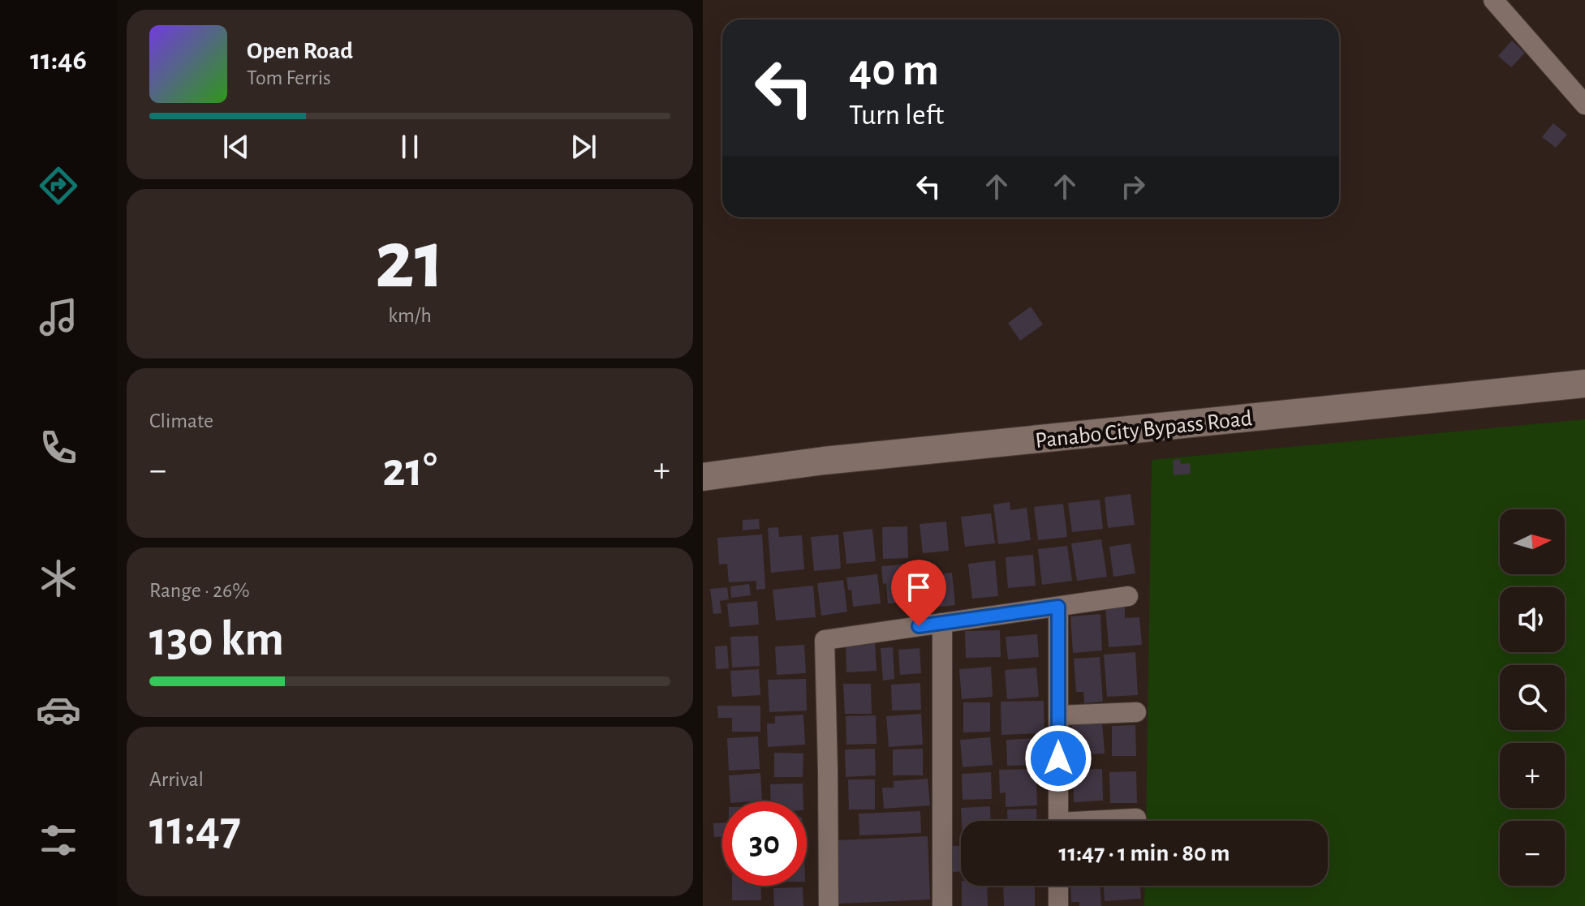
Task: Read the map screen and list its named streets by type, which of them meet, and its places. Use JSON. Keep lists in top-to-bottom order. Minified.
{"streets":{"main road":["Panabo City Bypass Road"]},"north":"right","page":{"tabs":"11:46","turn":["40 m","Turn left"],"song":["Open Road","Tom Ferris"],"tile":[["21","km/h"],"Climate",["Range · 26%","130 km"],["Arrival","11:47"]],"heat":["−","21°","+"],"map_buttons":["+","−"],"limit":"30","trip":"11:47 · 1 min · 80 m"}}
